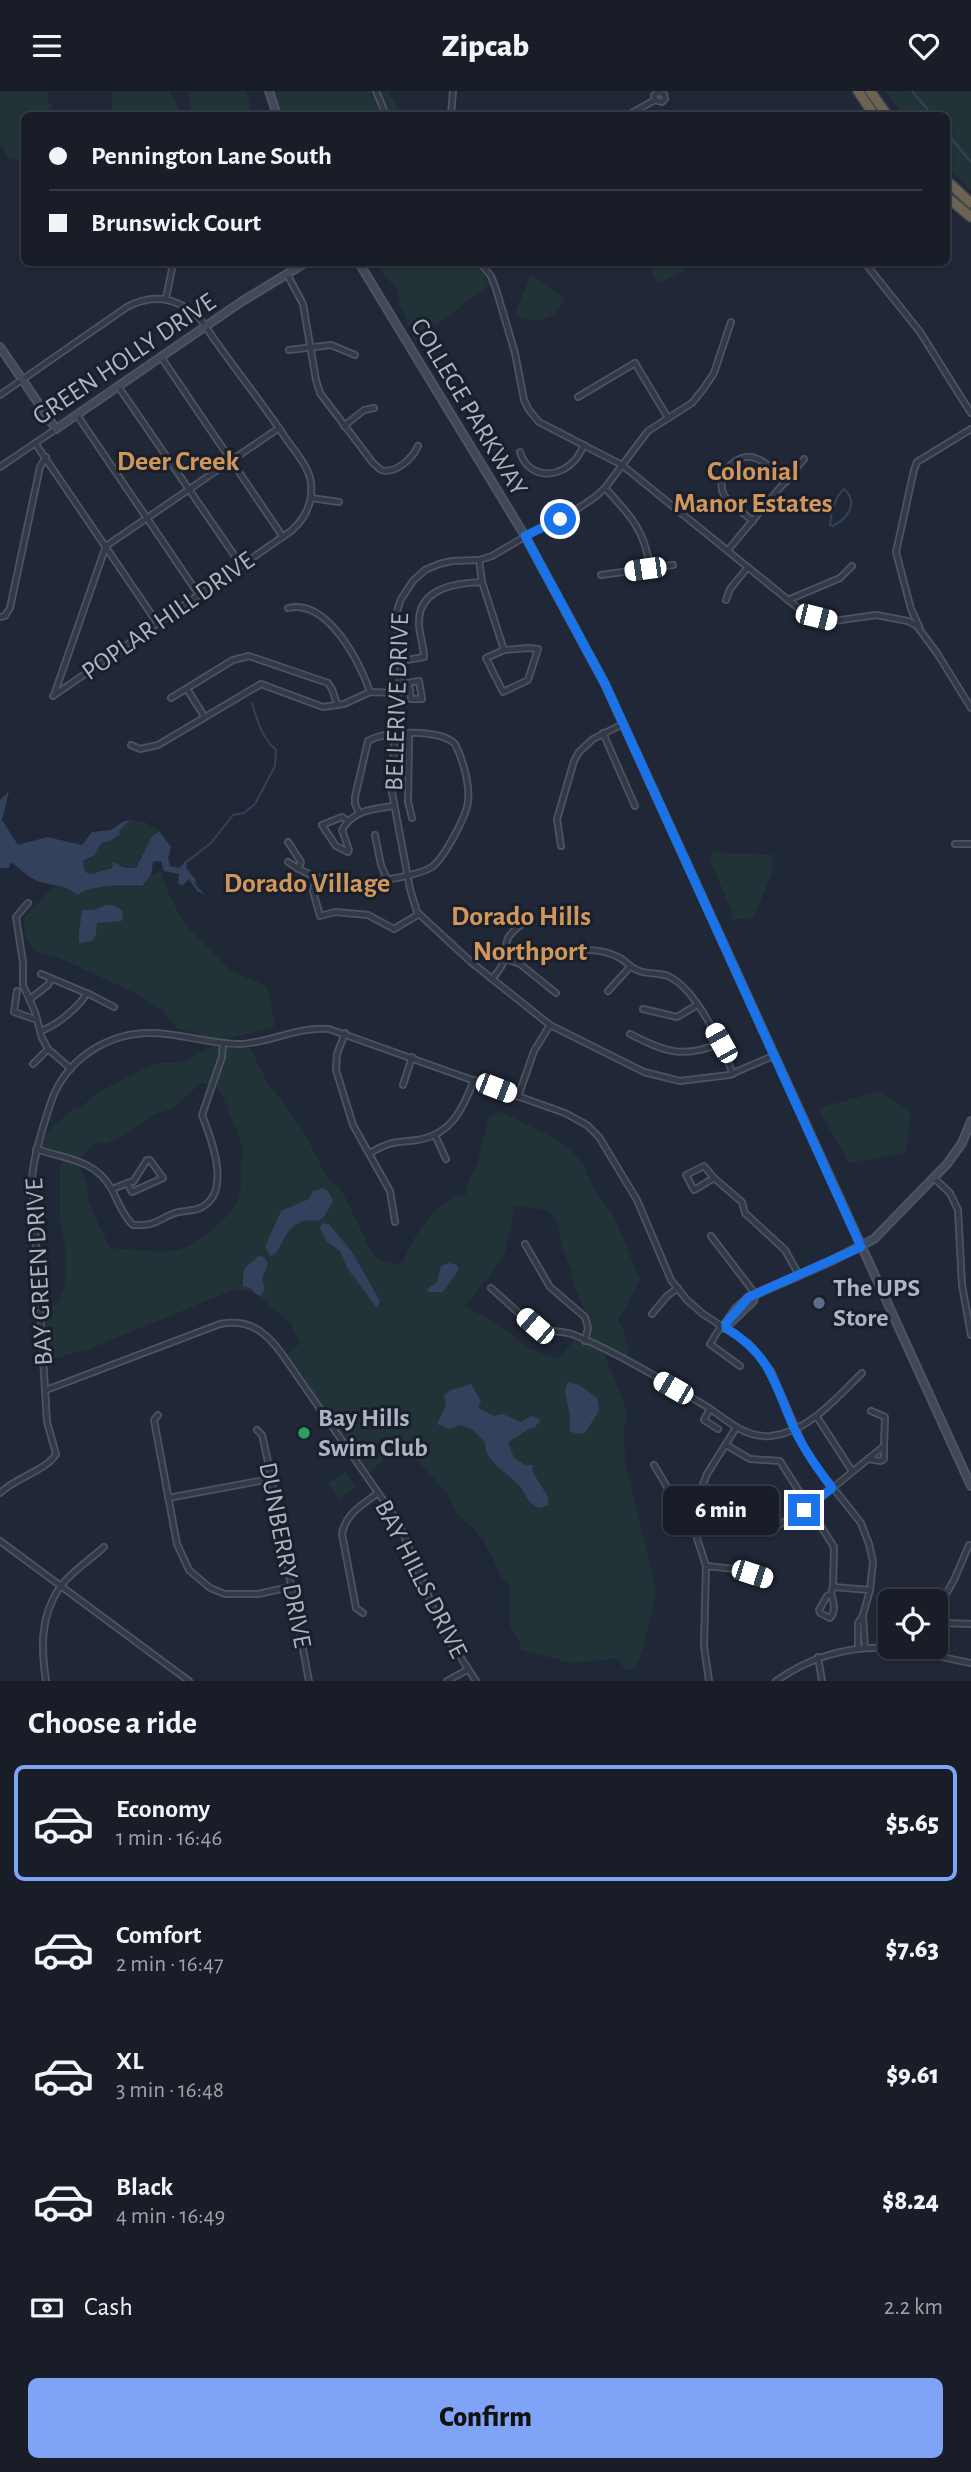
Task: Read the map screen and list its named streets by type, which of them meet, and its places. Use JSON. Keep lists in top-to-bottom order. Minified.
{"streets":{"main road":["GREEN HOLLY DRIVE","COLLEGE PARKWAY"],"street":["POPLAR HILL DRIVE","BELLERIVE DRIVE","BAY GREEN DRIVE","DUNBERRY DRIVE","BAY HILLS DRIVE"]},"crossings":[["COLLEGE PARKWAY","BELLERIVE DRIVE"],["BAY GREEN DRIVE","BAY HILLS DRIVE"]],"districts":["Deer Creek","Colonial Manor Estates","Dorado Village","Dorado Hills","Northport"],"places":["The UPS Store","Bay Hills Swim Club"],"page":{"header":"Zipcab","banner":["Pennington Lane South","Brunswick Court"],"bubble":"6 min","heading":"Choose a ride","list":[{"name":"Economy","note":"1 min · 16:46","value":"$5.65"},{"name":"Comfort","note":"2 min · 16:47","value":"$7.63"},{"name":"XL","note":"3 min · 16:48","value":"$9.61"},{"name":"Black","note":"4 min · 16:49","value":"$8.24"}],"pay":["Cash","2.2 km"],"buttons":"Confirm"}}
